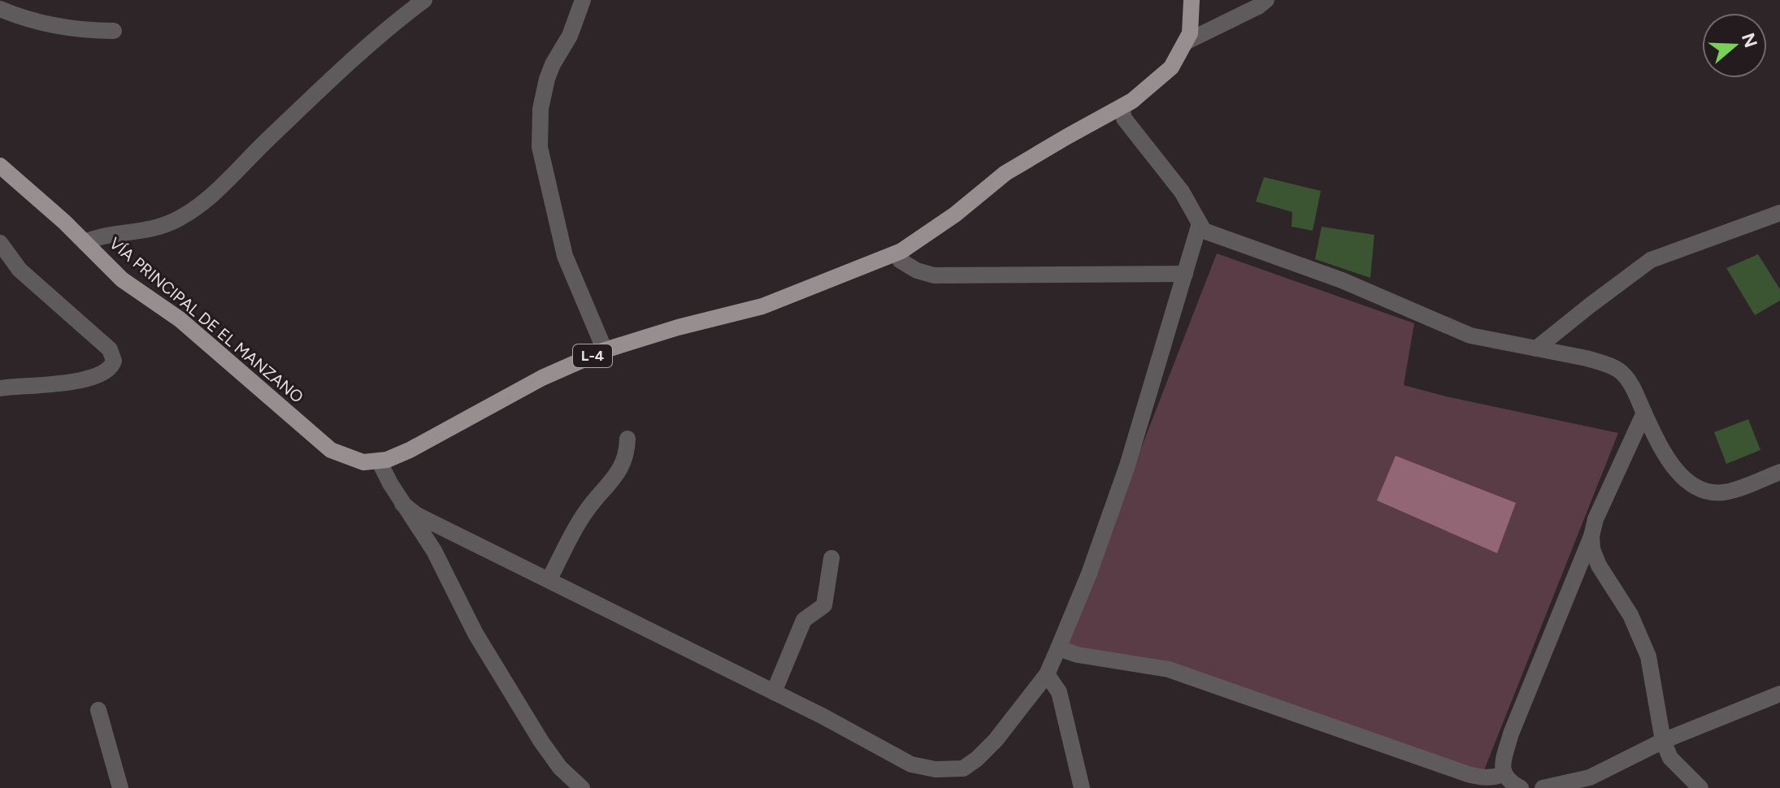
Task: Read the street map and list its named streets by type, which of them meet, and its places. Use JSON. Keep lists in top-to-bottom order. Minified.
{"streets":{"main road":["VÍA PRINCIPAL DE EL MANZANO","L-4"]},"north":"right"}
